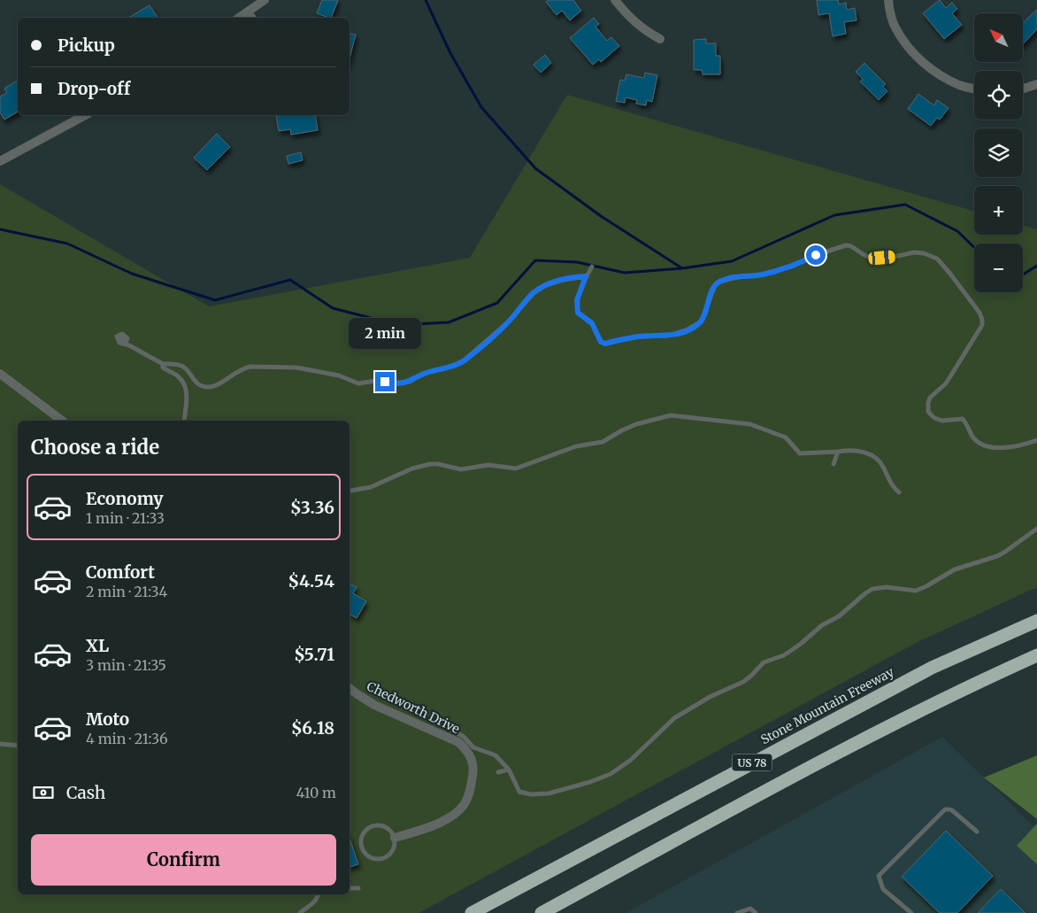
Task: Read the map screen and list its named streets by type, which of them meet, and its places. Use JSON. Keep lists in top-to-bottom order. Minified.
{"streets":{"highway":["Stone Mountain Freeway","US 78"],"street":["Chedworth Drive"]},"north":"top left","page":{"map_buttons":["+","−"],"banner":["Pickup","Drop-off"],"bubble":"2 min","heading":"Choose a ride","list":[{"name":"Economy","note":"1 min · 21:33","value":"$3.36"},{"name":"Comfort","note":"2 min · 21:34","value":"$4.54"},{"name":"XL","note":"3 min · 21:35","value":"$5.71"},{"name":"Moto","note":"4 min · 21:36","value":"$6.18"}],"pay":["Cash","410 m"],"buttons":"Confirm"}}
